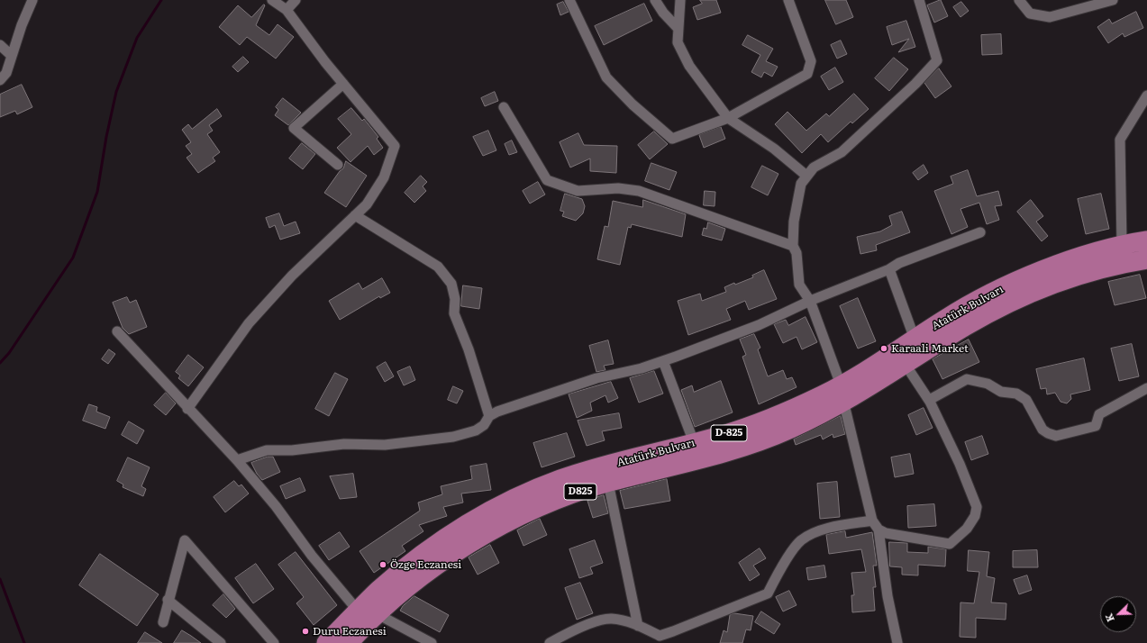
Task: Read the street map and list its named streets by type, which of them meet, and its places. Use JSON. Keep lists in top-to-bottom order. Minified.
{"streets":{"highway":["Atatürk Bulvarı","D-825","D825"]},"places":["Karaali Market","Özge Eczanesi","Duru Eczanesi"],"north":"bottom left"}
